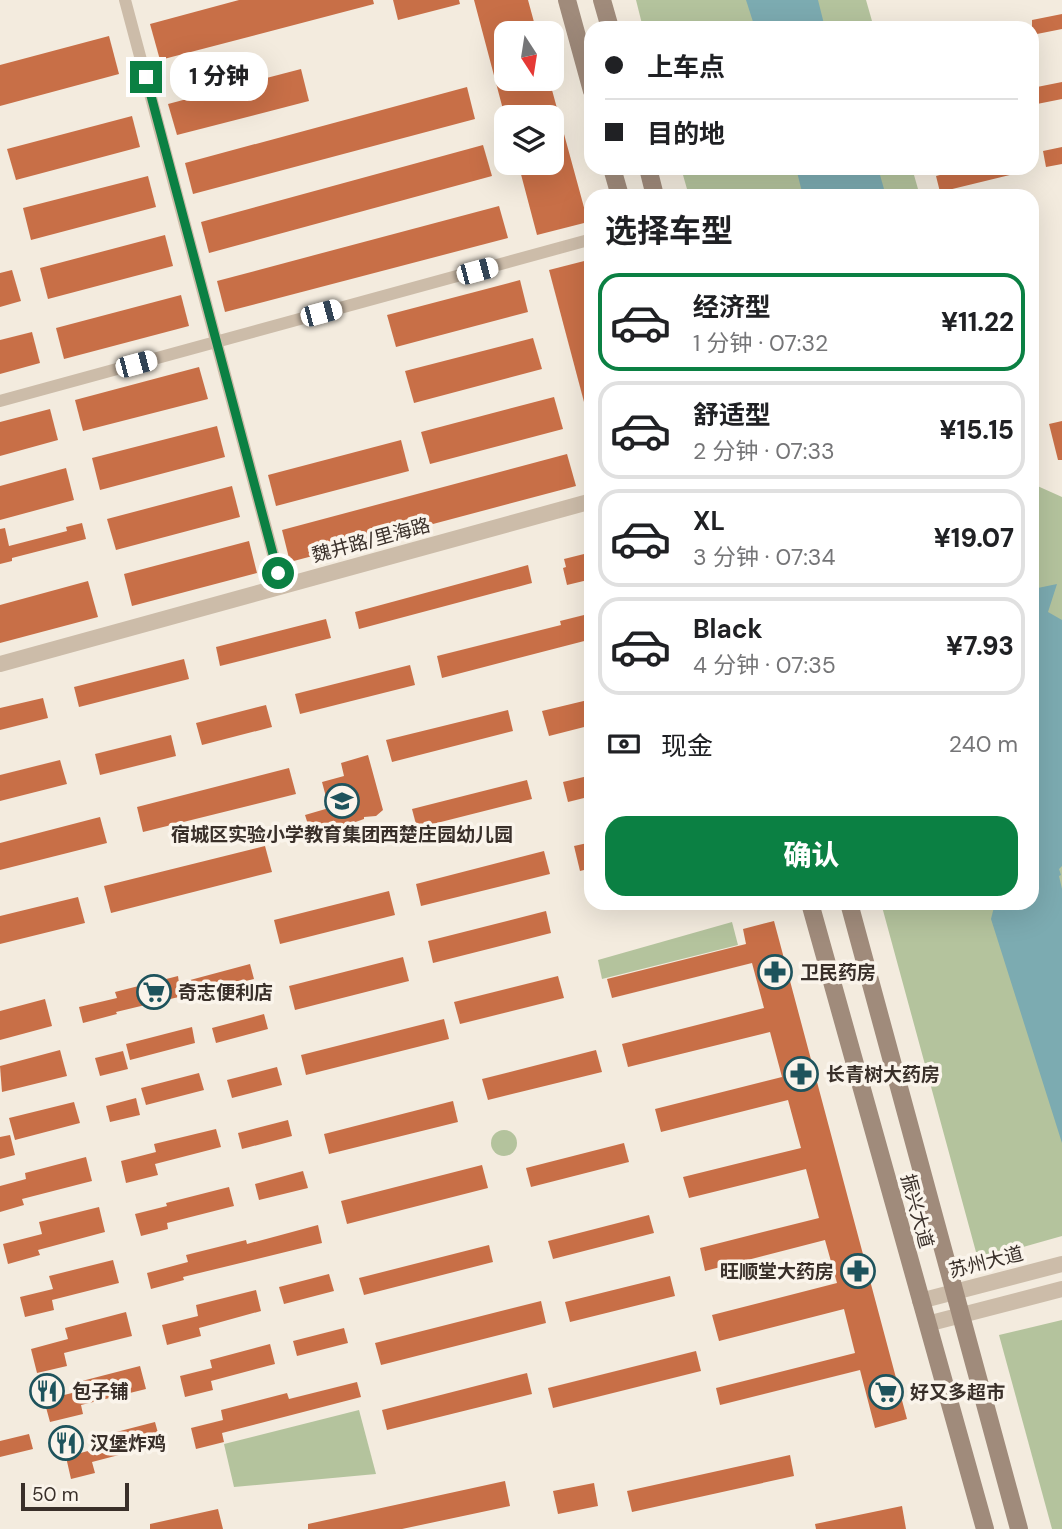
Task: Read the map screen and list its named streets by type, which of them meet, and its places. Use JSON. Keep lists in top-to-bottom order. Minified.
{"streets":{"main road":["振兴大道"],"street":["魏井路/里海路","苏州大道"]},"crossings":[["振兴大道","苏州大道"]],"places":{"school or university":["宿城区实验小学教育集团西楚庄园幼儿园"],"pharmacy":["卫民药房","长青树大药房","旺顺堂大药房"],"supermarket":["奇志便利店","好又多超市"],"restaurant":["包子铺","汉堡炸鸡"]},"scale_bar":"50 m","north":"bottom","page":{"banner":["上车点","目的地"],"bubble":"1 分钟","heading":"选择车型","list":[{"name":"经济型","note":"1 分钟 · 07:32","value":"¥11.22"},{"name":"舒适型","note":"2 分钟 · 07:33","value":"¥15.15"},{"name":"XL","note":"3 分钟 · 07:34","value":"¥19.07"},{"name":"Black","note":"4 分钟 · 07:35","value":"¥7.93"}],"pay":["现金","240 m"],"buttons":"确认","scale":"50 m"}}
